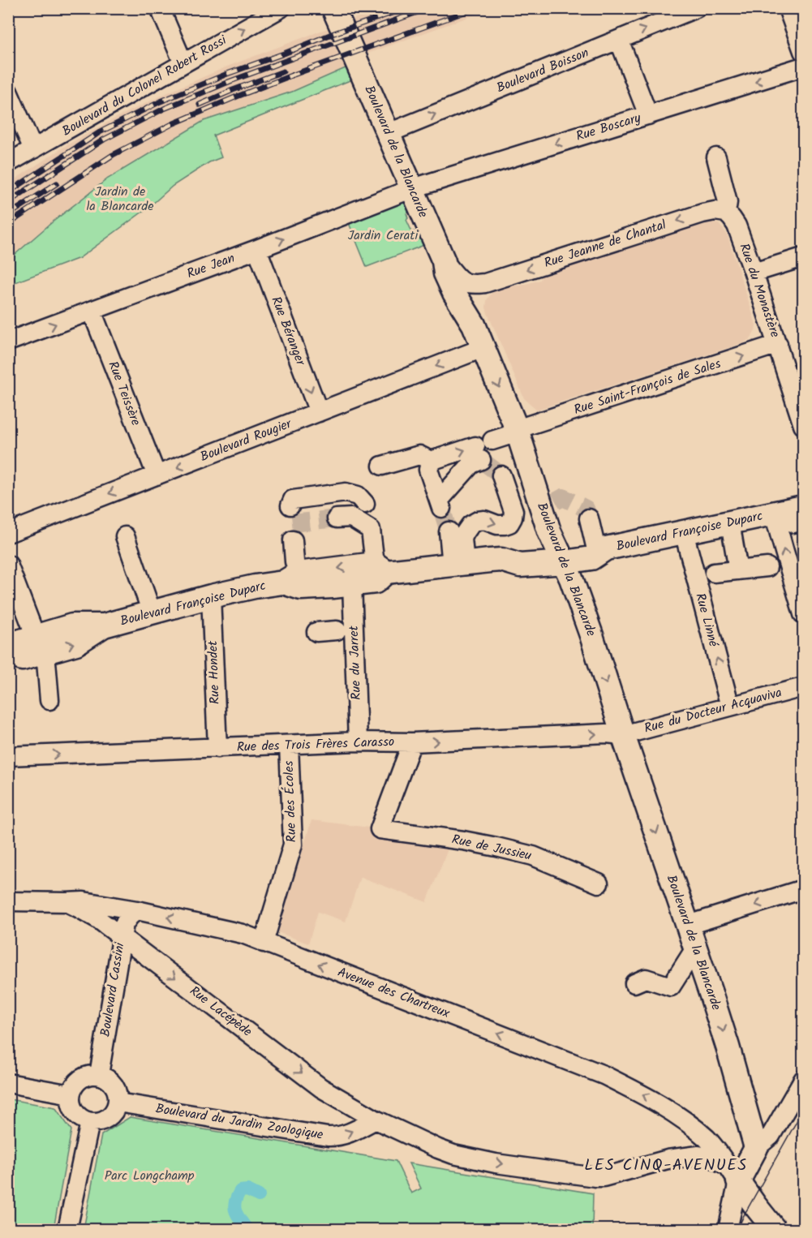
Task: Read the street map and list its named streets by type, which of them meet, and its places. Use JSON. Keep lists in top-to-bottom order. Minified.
{"streets":{"main road":["Boulevard de la Blancarde","Boulevard Françoise Duparc"],"street":["Boulevard Boisson","Boulevard du Colonel Robert Rossi","Rue Boscary","Rue Jeanne de Chantal","Rue Jean","Rue du Monastère","Rue Béranger","Rue Saint-François de Sales","Rue Teissère","Boulevard Rougier","Rue Linné","Rue du Jarret","Rue Hondet","Rue du Docteur Acquaviva","Rue des Trois Frères Carasso","Rue des Écoles","Rue de Jussieu","Boulevard Cassini","Avenue des Chartreux","Rue Lacépède","Boulevard du Jardin Zoologique"]},"crossings":[["Boulevard Boisson","Boulevard de la Blancarde"],["Rue Boscary","Boulevard de la Blancarde"],["Rue Boscary","Rue Jean"],["Boulevard de la Blancarde","Rue Jeanne de Chantal"],["Boulevard de la Blancarde","Rue Jean"],["Boulevard de la Blancarde","Rue Saint-François de Sales"],["Boulevard de la Blancarde","Boulevard Rougier"],["Boulevard de la Blancarde","Boulevard Françoise Duparc"],["Boulevard de la Blancarde","Rue du Docteur Acquaviva"],["Boulevard de la Blancarde","Rue des Trois Frères Carasso"],["Rue Jeanne de Chantal","Rue du Monastère"],["Rue Jean","Rue Béranger"],["Rue Jean","Rue Teissère"],["Rue du Monastère","Rue Saint-François de Sales"],["Rue Béranger","Boulevard Rougier"],["Rue Teissère","Boulevard Rougier"],["Boulevard Françoise Duparc","Rue Linné"],["Boulevard Françoise Duparc","Rue du Jarret"],["Boulevard Françoise Duparc","Rue Hondet"],["Rue Linné","Rue du Docteur Acquaviva"],["Rue du Jarret","Rue des Trois Frères Carasso"],["Rue Hondet","Rue des Trois Frères Carasso"],["Rue du Docteur Acquaviva","Rue des Trois Frères Carasso"],["Rue des Trois Frères Carasso","Rue des Écoles"],["Rue des Trois Frères Carasso","Rue de Jussieu"],["Rue des Écoles","Avenue des Chartreux"],["Boulevard Cassini","Avenue des Chartreux"],["Boulevard Cassini","Rue Lacépède"],["Boulevard Cassini","Boulevard du Jardin Zoologique"],["Avenue des Chartreux","Rue Lacépède"],["Rue Lacépède","Boulevard du Jardin Zoologique"]],"one_way":["Boulevard Boisson","Boulevard du Colonel Robert Rossi","Rue Boscary","Boulevard de la Blancarde","Rue Jeanne de Chantal","Rue Jean","Rue Béranger","Rue Saint-François de Sales","Boulevard Rougier","Rue des Trois Frères Carasso","Rue Lacépède","Boulevard du Jardin Zoologique"],"districts":["LES CINQ-AVENUES"],"parks":["Jardin de la Blancarde","Jardin Cerati","Parc Longchamp"]}
